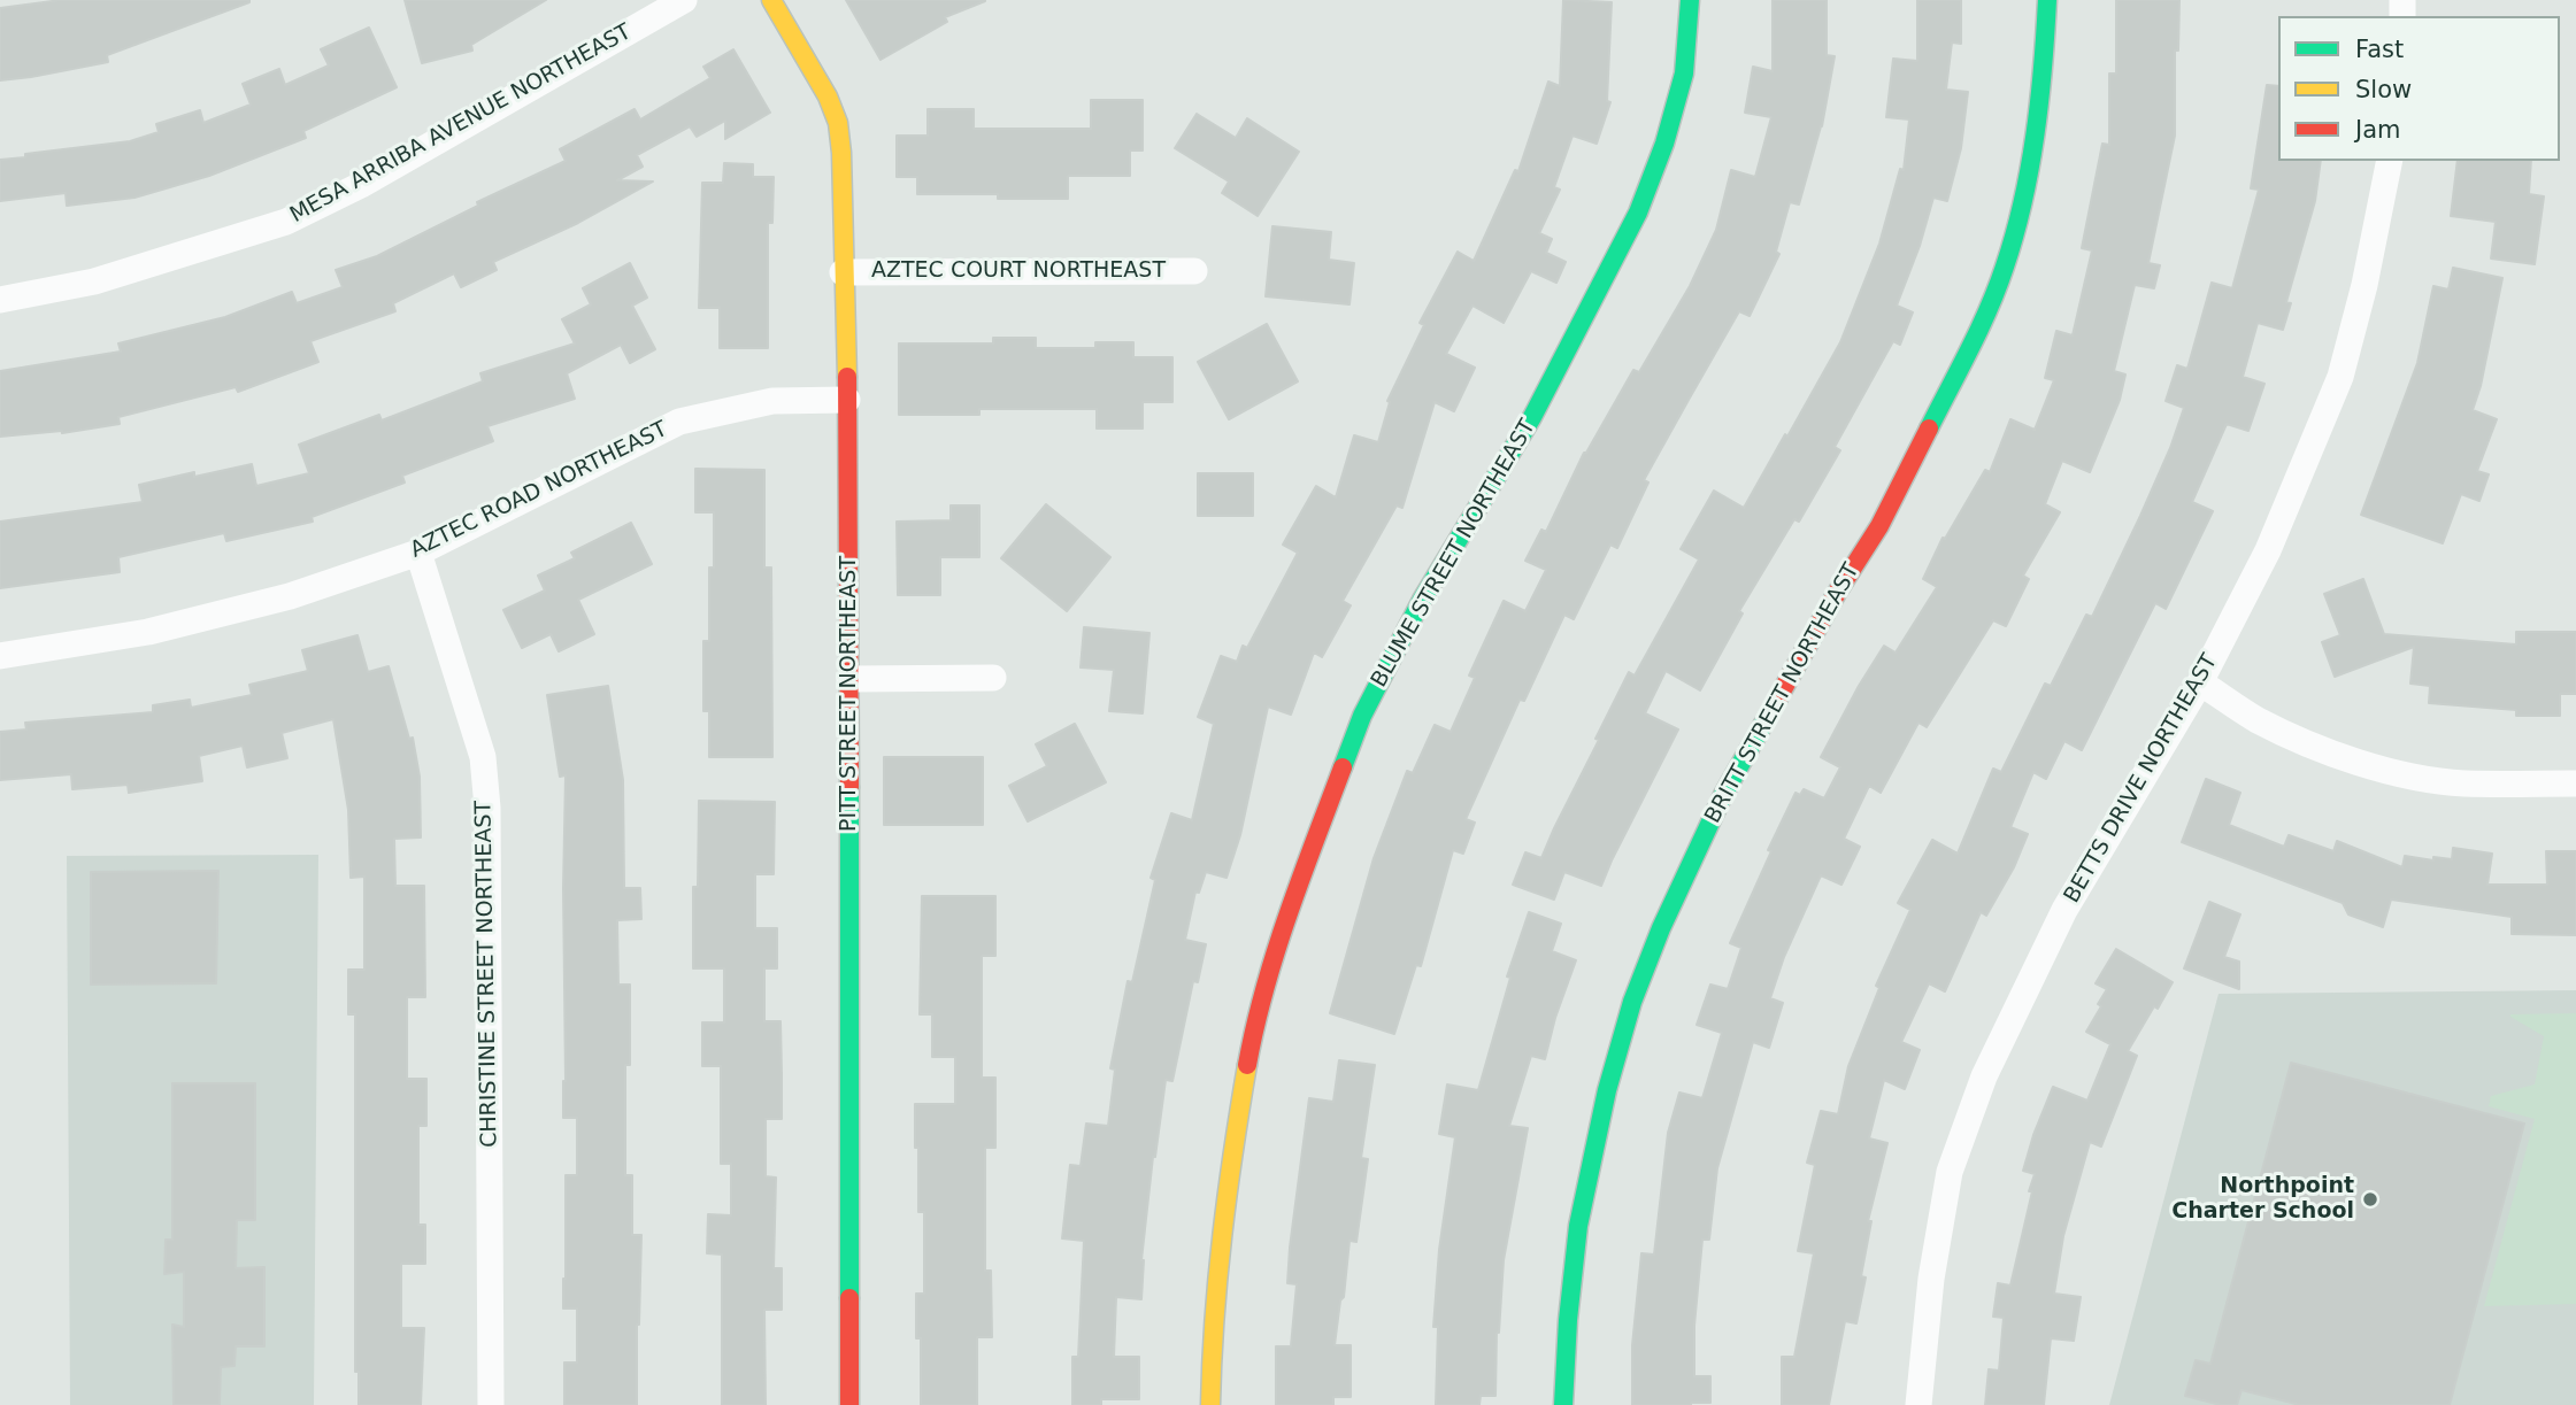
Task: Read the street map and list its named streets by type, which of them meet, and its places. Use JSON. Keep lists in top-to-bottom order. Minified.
{"streets":{"street":["MESA ARRIBA AVENUE NORTHEAST","AZTEC COURT NORTHEAST","AZTEC ROAD NORTHEAST","BLUME STREET NORTHEAST","PITT STREET NORTHEAST","BRITT STREET NORTHEAST","BETTS DRIVE NORTHEAST","CHRISTINE STREET NORTHEAST"]},"crossings":[["AZTEC COURT NORTHEAST","PITT STREET NORTHEAST"],["AZTEC ROAD NORTHEAST","PITT STREET NORTHEAST"],["AZTEC ROAD NORTHEAST","CHRISTINE STREET NORTHEAST"]],"places":["Northpoint Charter School"],"legend":["Fast","Slow","Jam"]}
